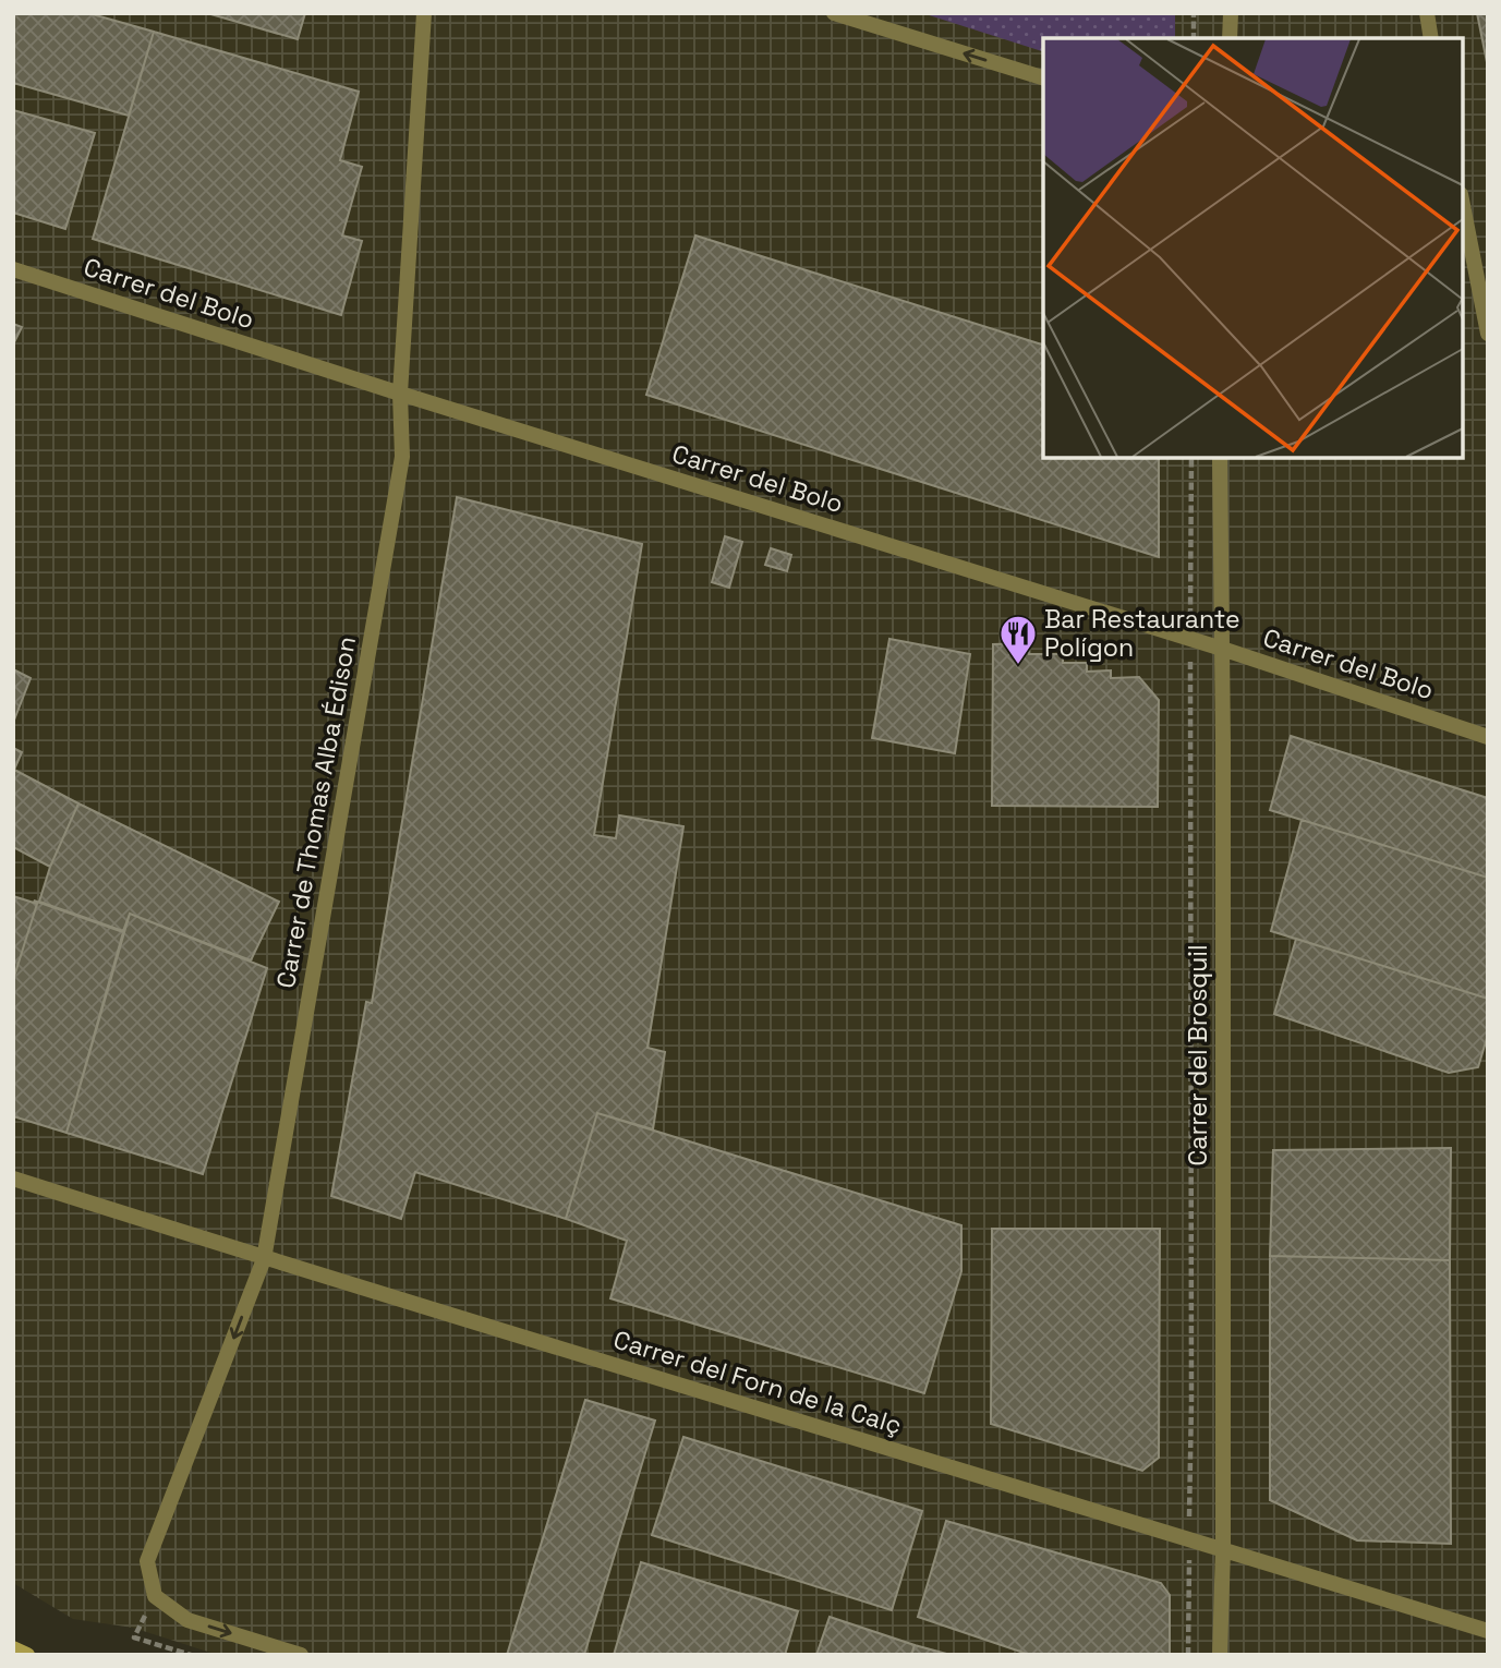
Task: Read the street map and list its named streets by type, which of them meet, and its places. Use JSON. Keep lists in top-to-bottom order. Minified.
{"streets":{"street":["Carrer del Bolo","Carrer de Thomas Alba Édison","Carrer del Brosquil","Carrer del Forn de la Calç"]},"crossings":[["Carrer del Bolo","Carrer de Thomas Alba Édison"],["Carrer del Bolo","Carrer del Brosquil"],["Carrer de Thomas Alba Édison","Carrer del Forn de la Calç"],["Carrer del Brosquil","Carrer del Forn de la Calç"]],"places":{"restaurant":["Bar Restaurante Polígon"]}}
